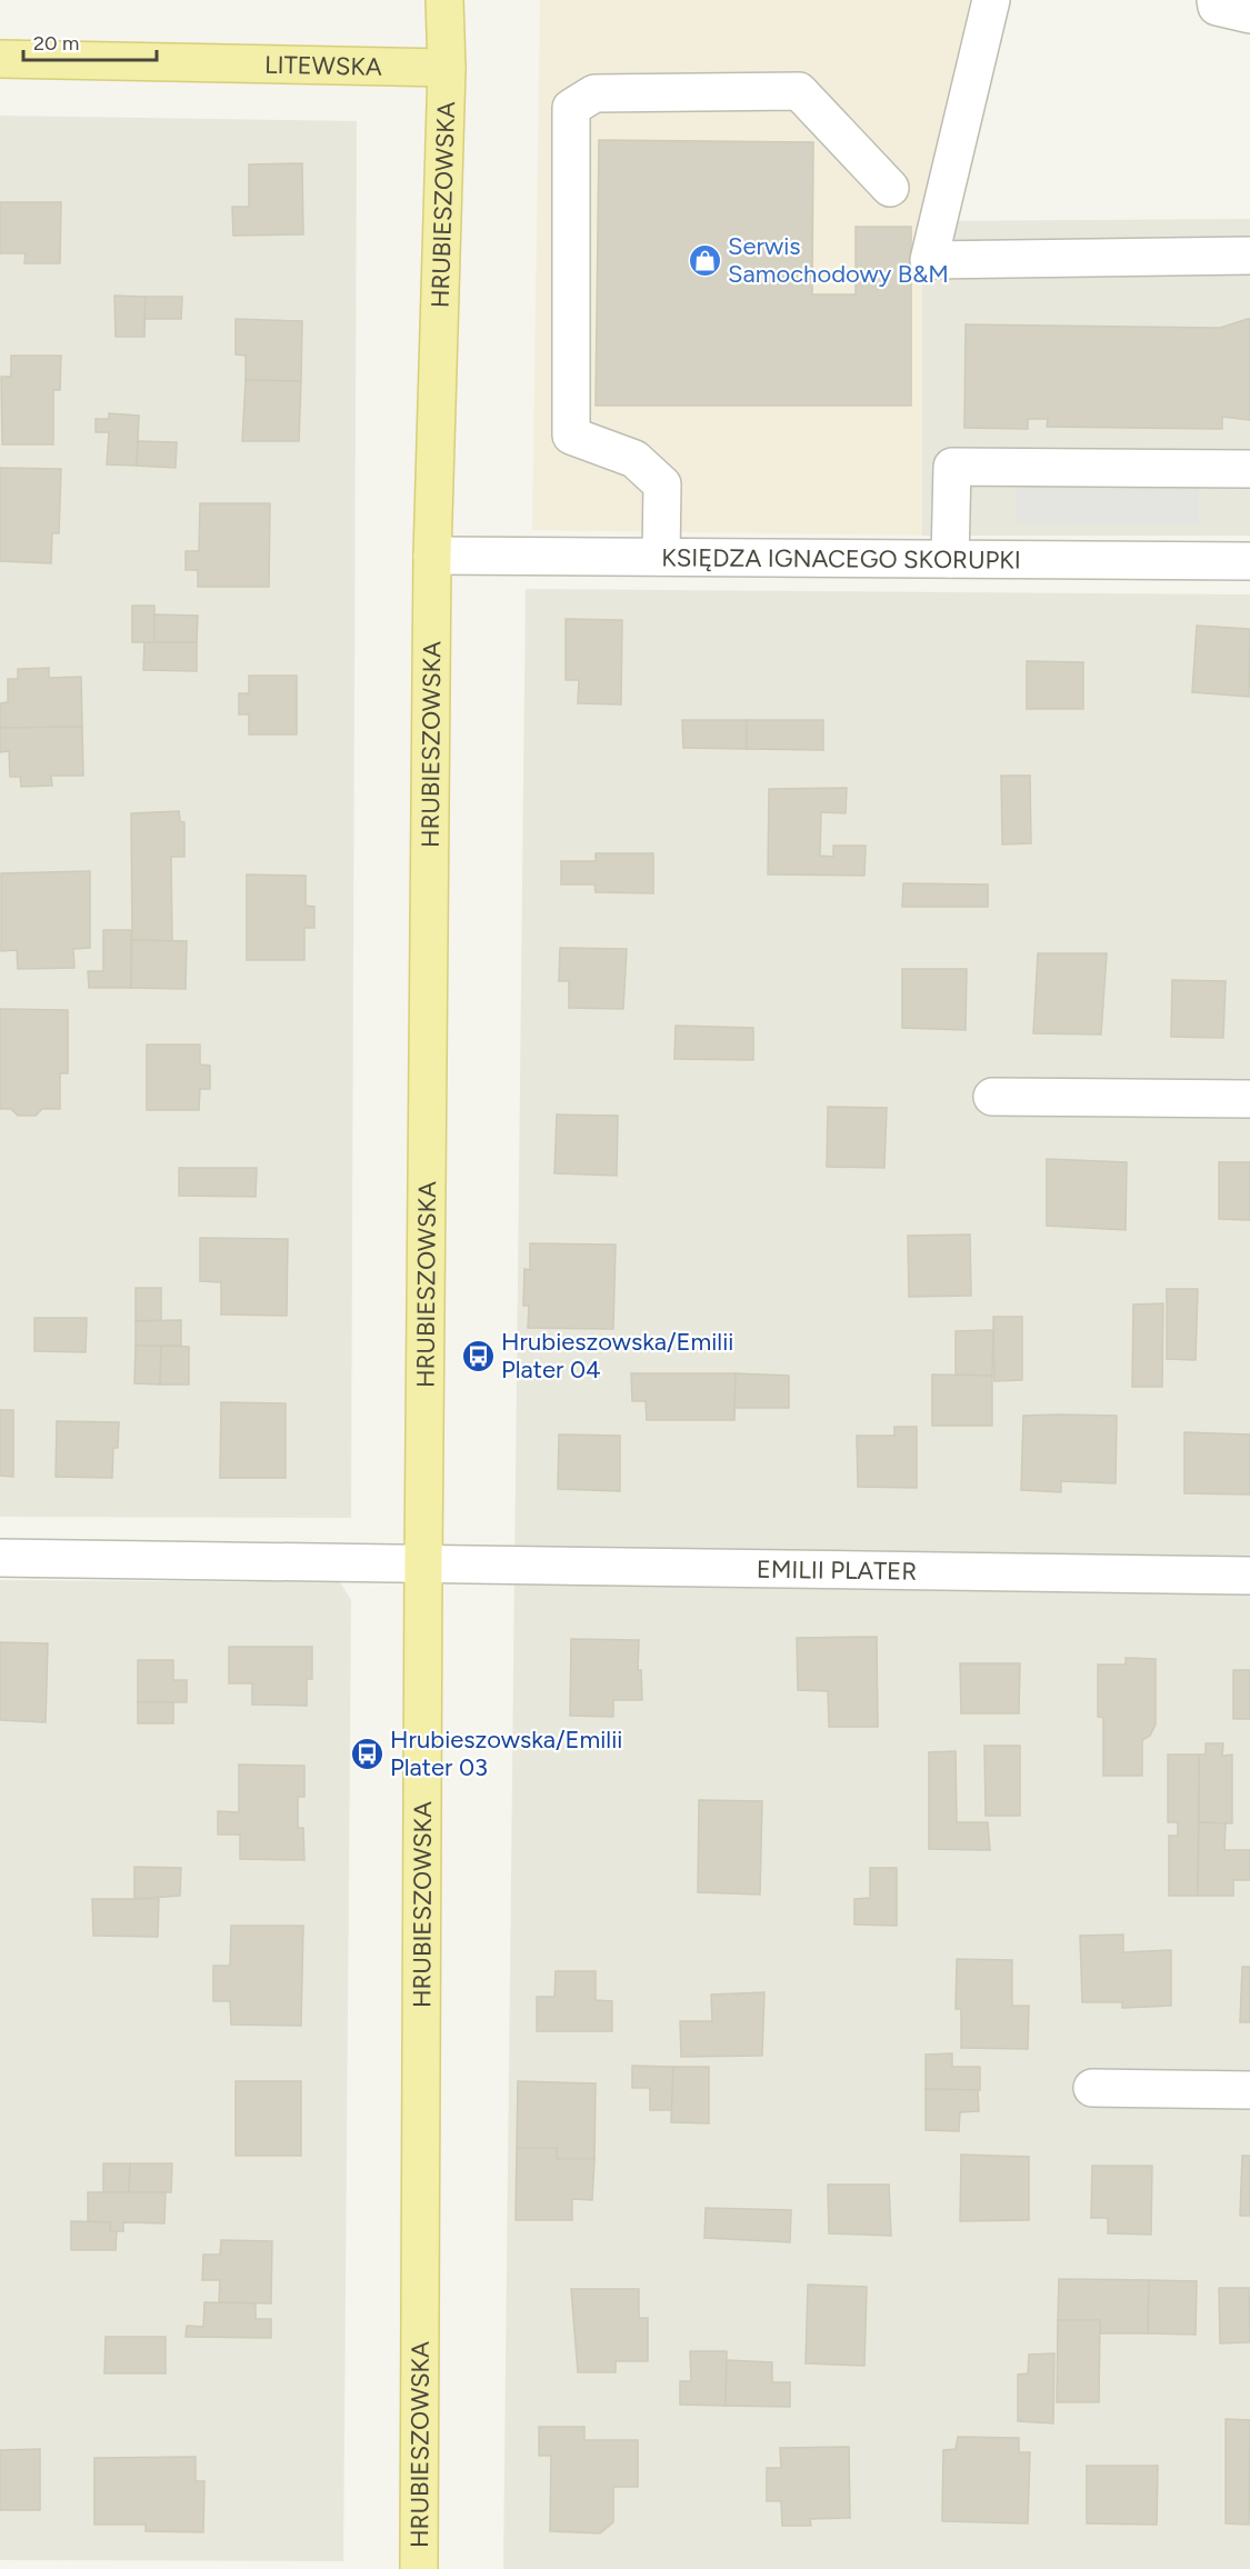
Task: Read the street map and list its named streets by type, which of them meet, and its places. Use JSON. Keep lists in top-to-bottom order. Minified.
{"streets":{"main road":["LITEWSKA","HRUBIESZOWSKA"],"street":["KSIĘDZA IGNACEGO SKORUPKI","EMILII PLATER"]},"crossings":[["LITEWSKA","HRUBIESZOWSKA"],["HRUBIESZOWSKA","KSIĘDZA IGNACEGO SKORUPKI"],["HRUBIESZOWSKA","EMILII PLATER"]],"places":{"shop":["Serwis Samochodowy B&M"],"bus stop":["Hrubieszowska/Emilii Plater 04","Hrubieszowska/Emilii Plater 03"]},"scale_bar":"20 m"}
